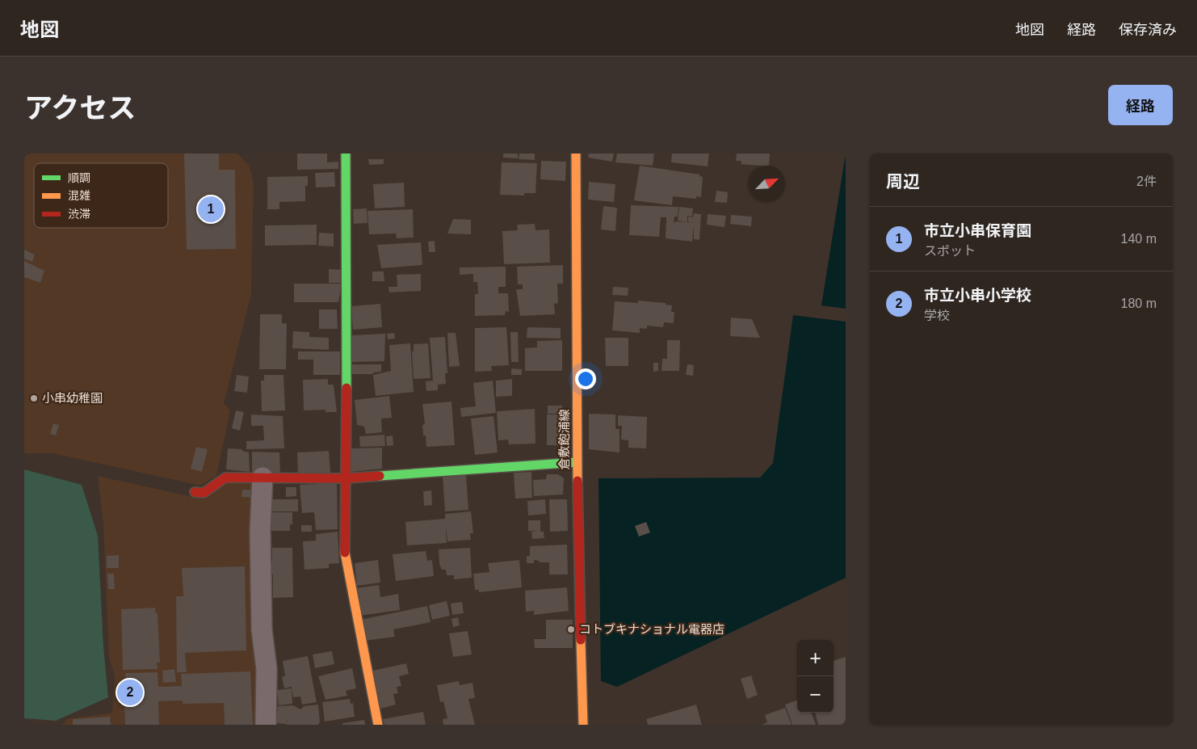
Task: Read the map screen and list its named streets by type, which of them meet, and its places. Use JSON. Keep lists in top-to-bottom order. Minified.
{"streets":{"street":["倉敷飽浦線"]},"places":["小串幼稚園","コトブキナショナル電器店"],"legend":["順調","混雑","渋滞"],"north":"top right","page":{"header":"地図","nav":["地図","経路","保存済み"],"title":"アクセス","buttons":"経路","heading":["周辺","2件"],"pins":["1","2"],"list":[{"mark":"1","name":"市立小串保育園","note":"スポット","value":"140 m"},{"mark":"2","name":"市立小串小学校","note":"学校","value":"180 m"}],"map_buttons":["+","−"]}}
